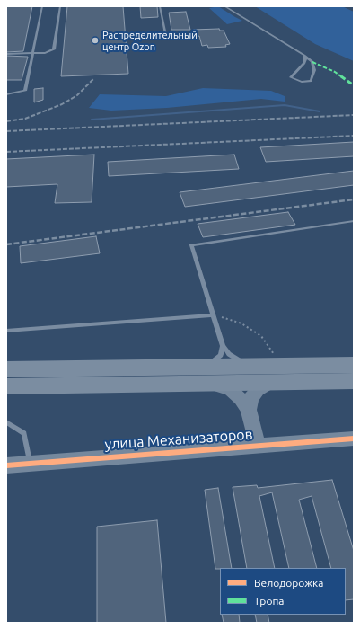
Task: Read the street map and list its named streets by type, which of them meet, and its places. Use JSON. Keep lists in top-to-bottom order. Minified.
{"streets":{"street":["улица Механизаторов"]},"places":["Распределительный центр Ozon"],"legend":["Велодорожка","Тропа"]}
